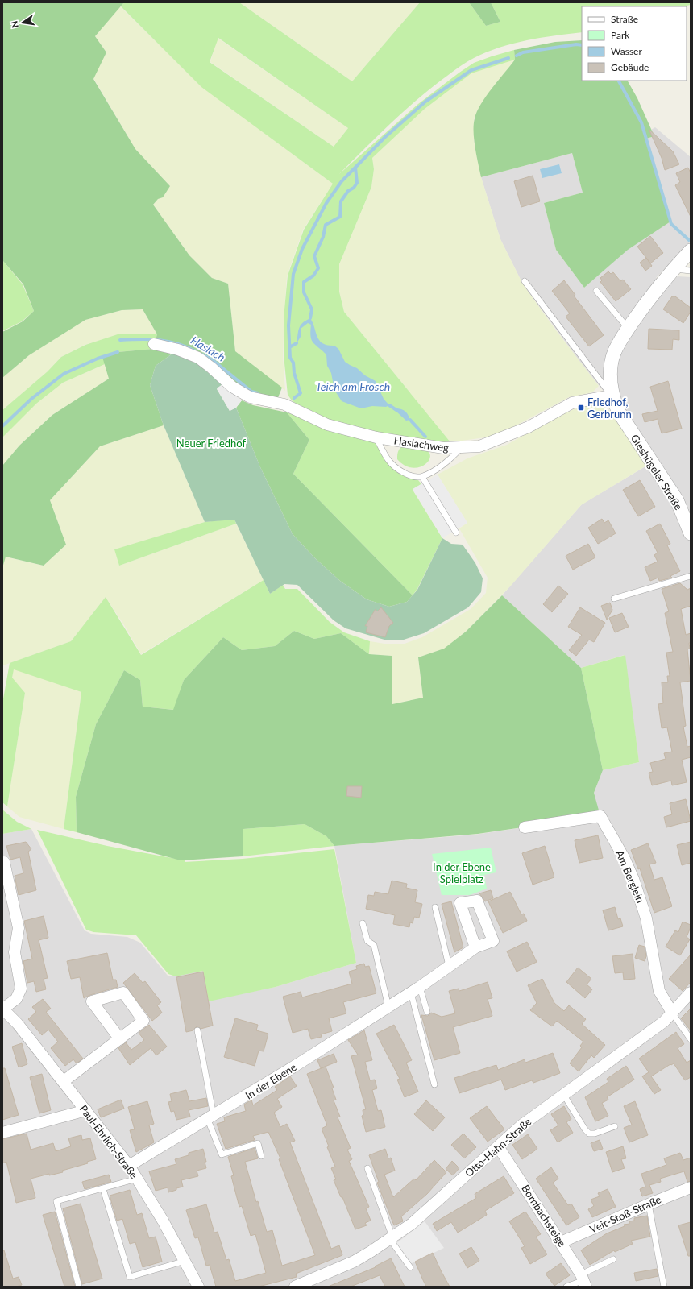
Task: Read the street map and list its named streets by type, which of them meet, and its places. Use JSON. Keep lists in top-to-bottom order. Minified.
{"streets":{"street":["Haslachweg","Gieshügeler Straße","Am Berglein","In der Ebene","Paul-Ehrlich-Straße","Otto-Hahn-Straße","Veit-Stoß-Straße","Bornbachsteige"]},"crossings":[["Haslachweg","Gieshügeler Straße"],["Am Berglein","Otto-Hahn-Straße"],["In der Ebene","Paul-Ehrlich-Straße"],["Otto-Hahn-Straße","Bornbachsteige"],["Veit-Stoß-Straße","Bornbachsteige"]],"water":["Haslach","Teich am Frosch"],"parks":["Neuer Friedhof","In der Ebene Spielplatz"],"places":{"transit":["Friedhof, Gerbrunn"]},"legend":["Straße","Park","Wasser","Gebäude"],"north":"left"}
